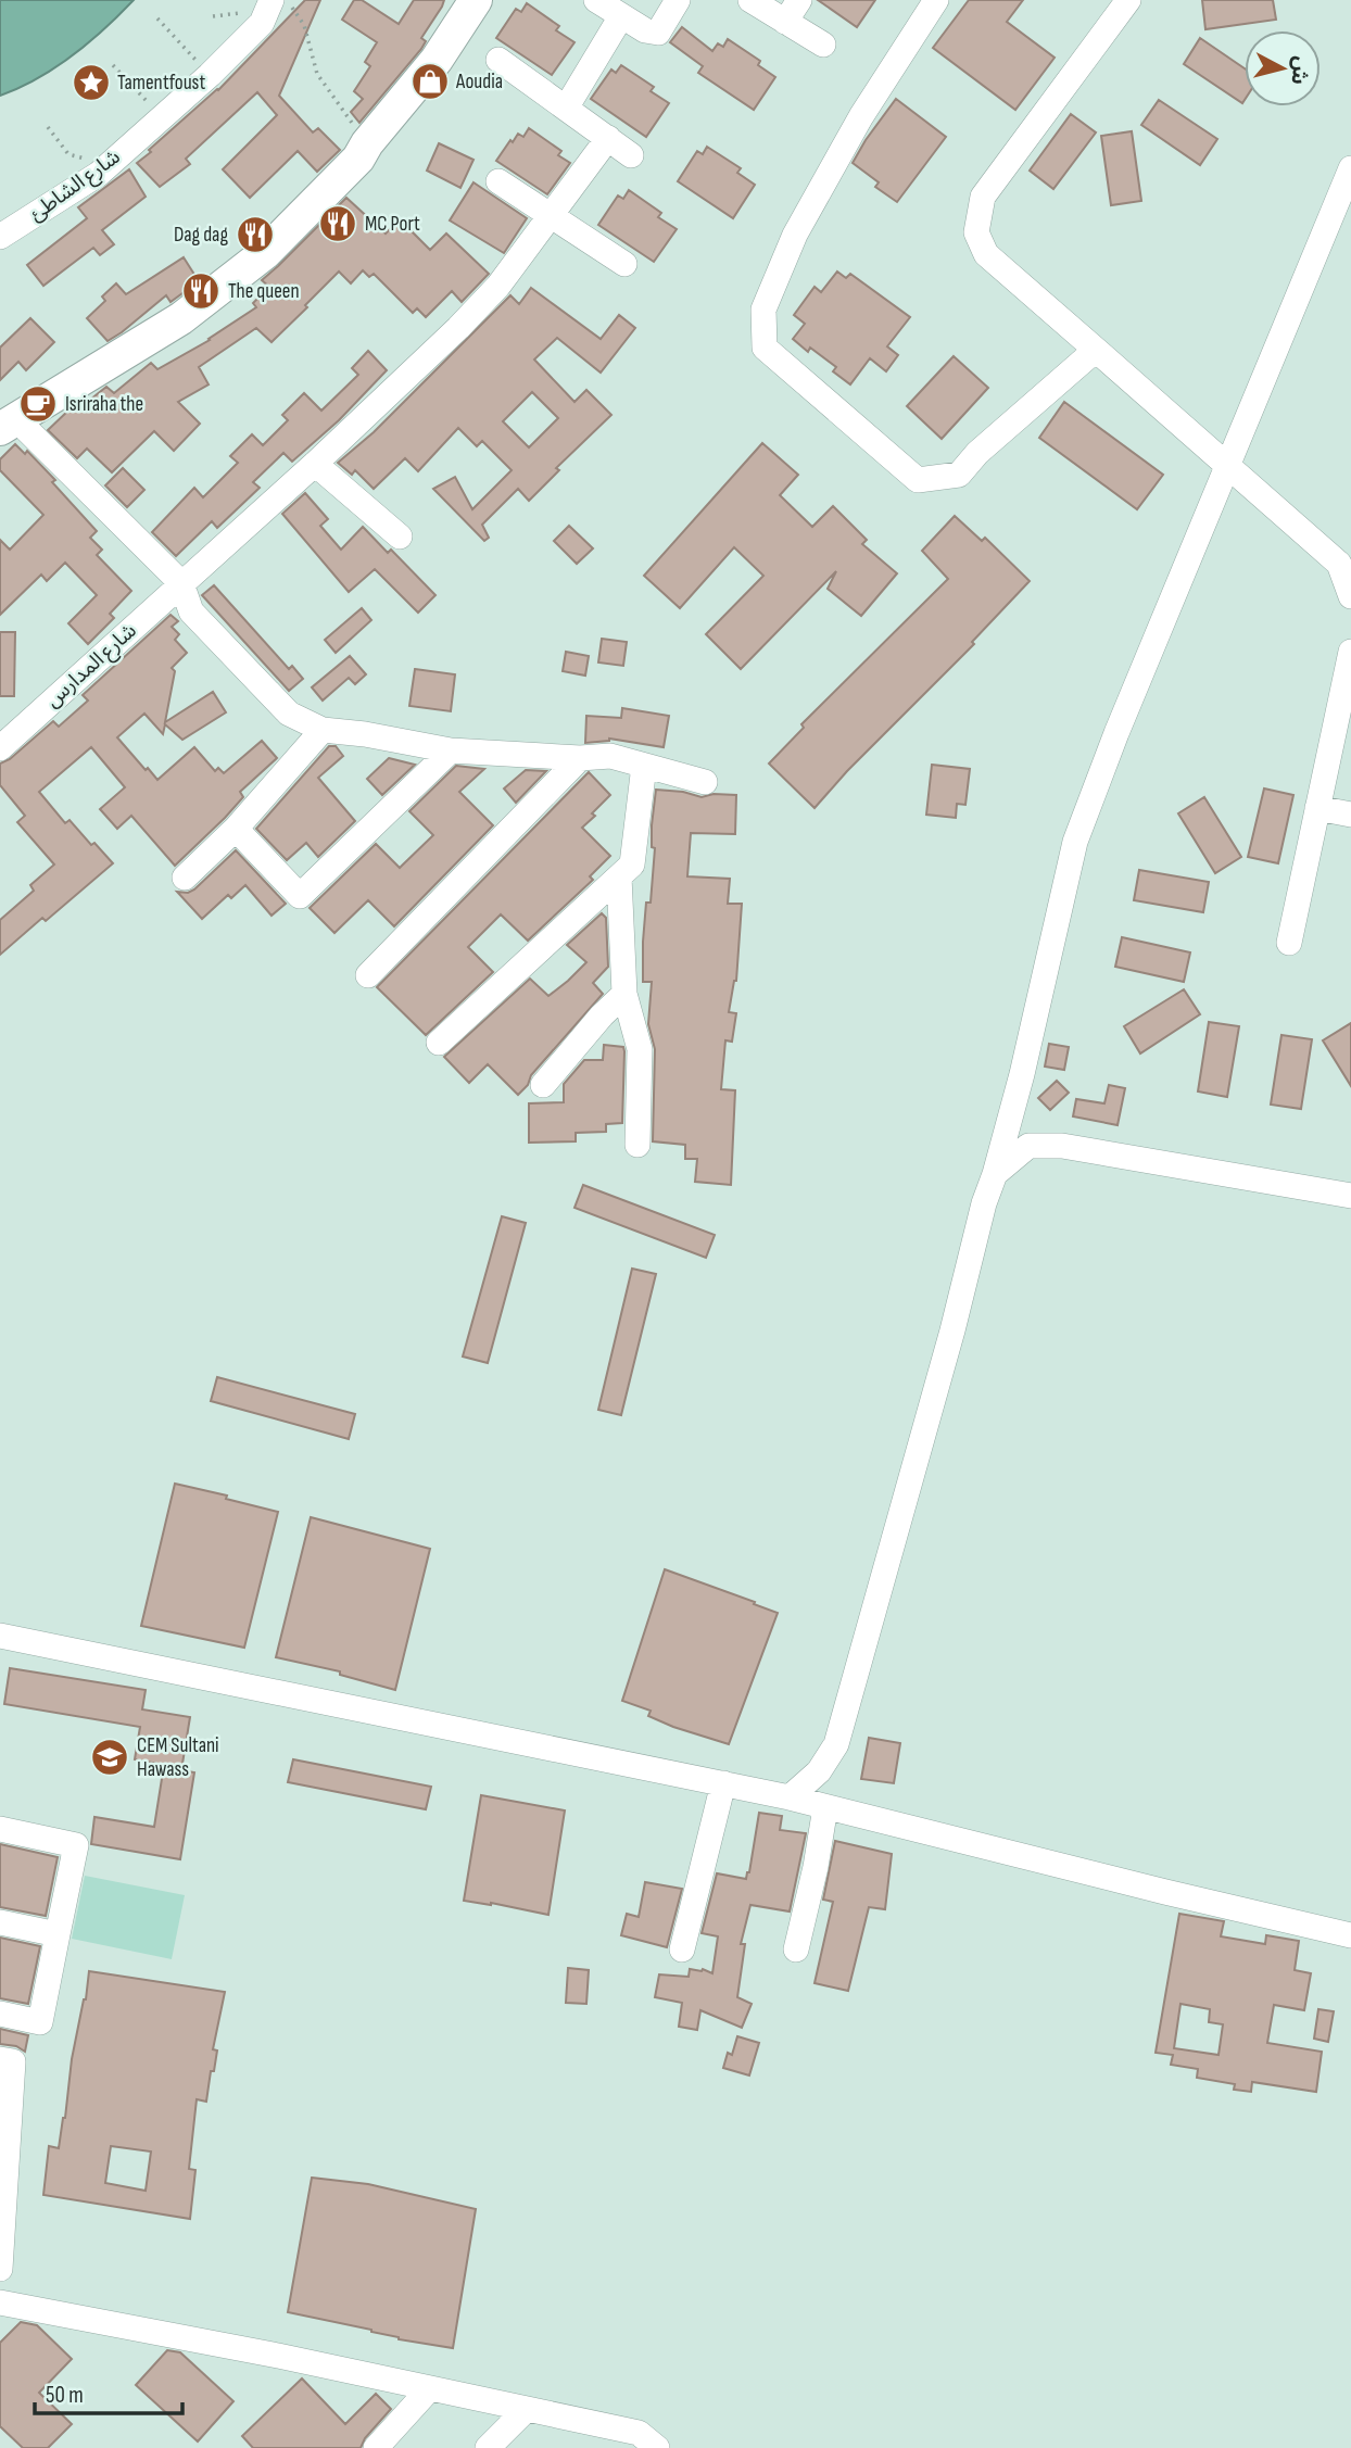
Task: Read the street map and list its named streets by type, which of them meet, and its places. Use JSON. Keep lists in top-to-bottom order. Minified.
{"streets":{"street":["شارع الشاطئ","شارع المدارس"]},"places":{"shop":["Aoudia"],"place":["Tamentfoust"],"restaurant":["MC Port","Dag dag","The queen"],"cafe":["Isriraha the"],"school or university":["CEM Sultani Hawass"]},"scale_bar":"50 m","north":"right"}
